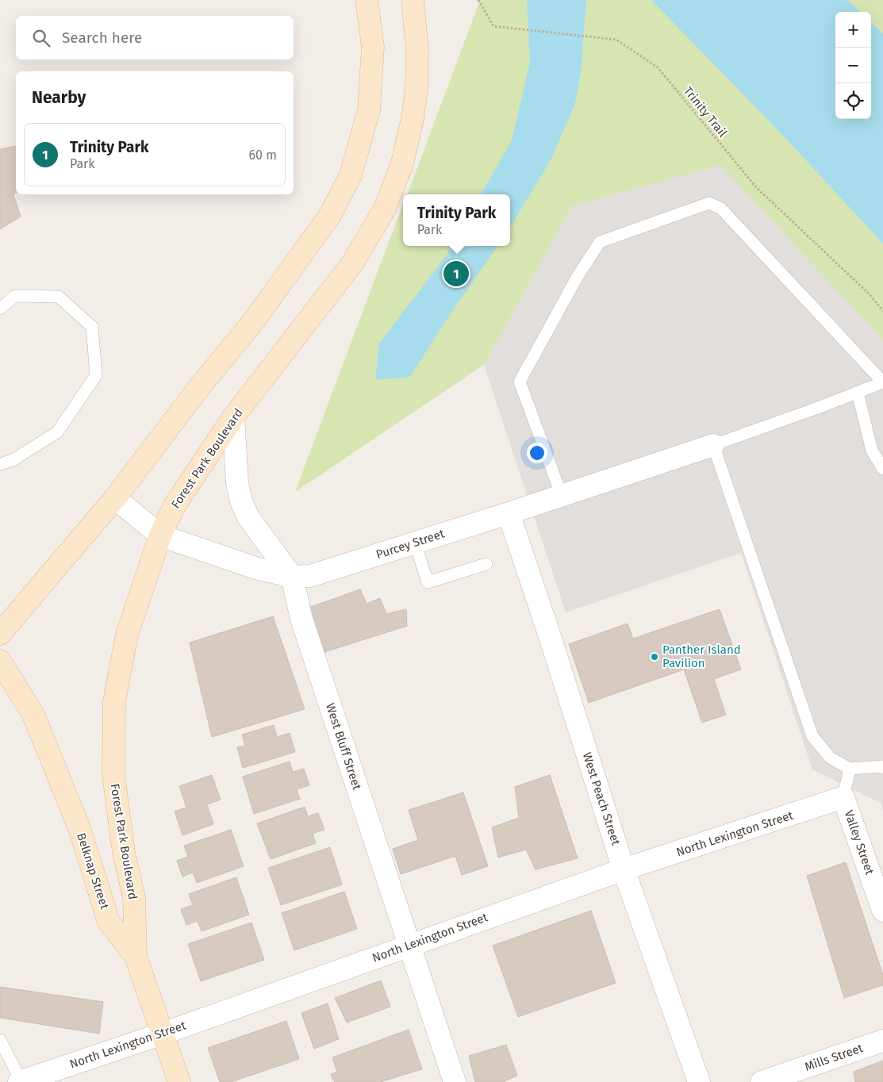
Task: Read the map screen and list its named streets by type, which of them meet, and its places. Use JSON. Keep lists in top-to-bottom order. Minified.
{"streets":{"main road":["Forest Park Boulevard","Belknap Street"],"street":["Purcey Street","West Bluff Street","West Peach Street","North Lexington Street","Valley Street","Mills Street"],"path":["Trinity Trail"]},"crossings":[["Forest Park Boulevard","Purcey Street"],["Forest Park Boulevard","West Bluff Street"],["Forest Park Boulevard","Belknap Street"],["Purcey Street","West Bluff Street"],["Purcey Street","West Peach Street"],["West Bluff Street","North Lexington Street"],["West Peach Street","North Lexington Street"],["North Lexington Street","Valley Street"],["North Lexington Street","Belknap Street"]],"places":["Panther Island Pavilion"],"page":{"map_buttons":["+","−"],"search":"Search here","heading":"Nearby","list":[{"mark":"1","name":"Trinity Park","note":"Park","value":"60 m"}],"popup":["Trinity Park","Park"],"pins":"1"}}
